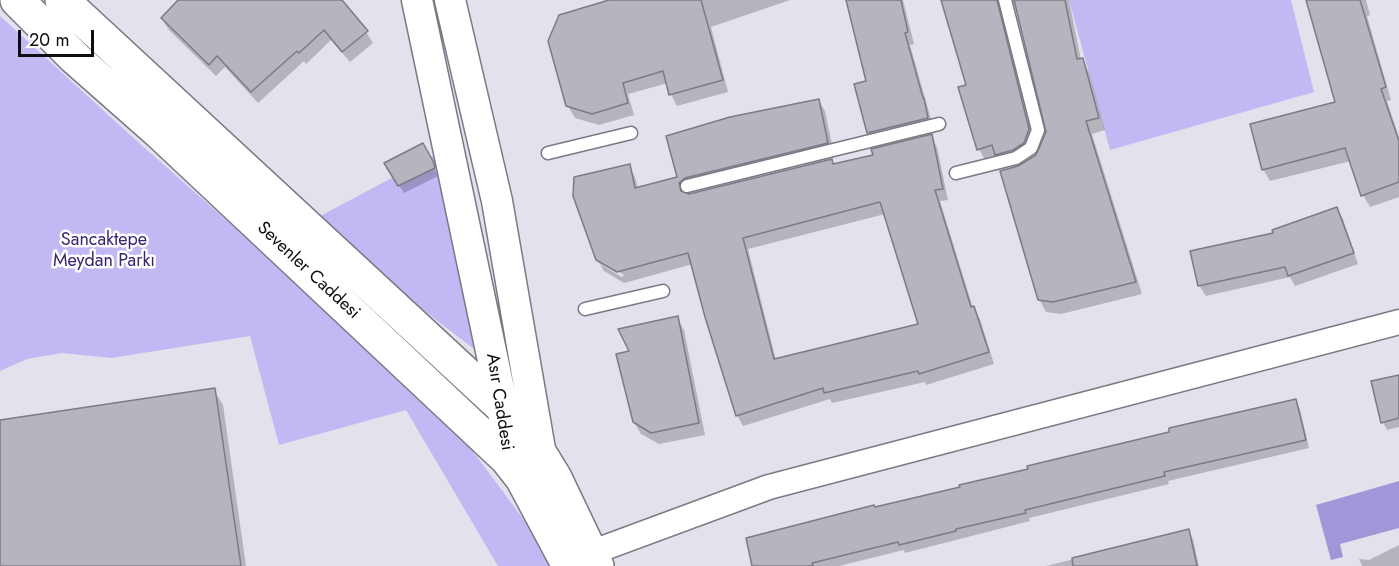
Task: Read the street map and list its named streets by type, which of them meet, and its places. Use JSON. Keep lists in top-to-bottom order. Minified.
{"streets":{"main road":["Sevenler Caddesi"],"street":["Asır Caddesi"]},"crossings":[["Sevenler Caddesi","Asır Caddesi"]],"parks":["Sancaktepe Meydan Parkı"],"scale_bar":"20 m"}
